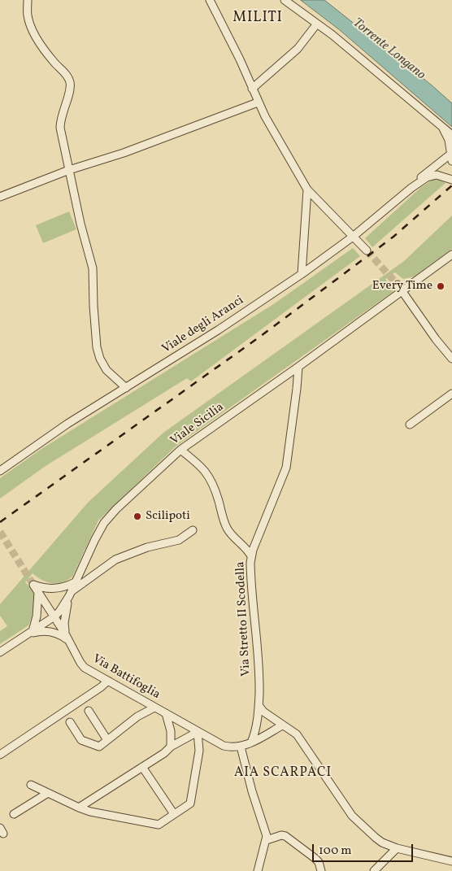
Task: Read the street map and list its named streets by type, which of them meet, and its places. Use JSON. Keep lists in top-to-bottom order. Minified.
{"streets":{"street":["Viale degli Aranci","Viale Sicilia","Via Stretto II Scodella","Via Battifoglia"]},"crossings":[["Viale Sicilia","Via Stretto II Scodella"],["Viale Sicilia","Via Battifoglia"]],"districts":["MILITI","AIA SCARPACI"],"water":["Torrente Longano"],"places":["Every Time","Scilipoti"],"scale_bar":"100 m"}
